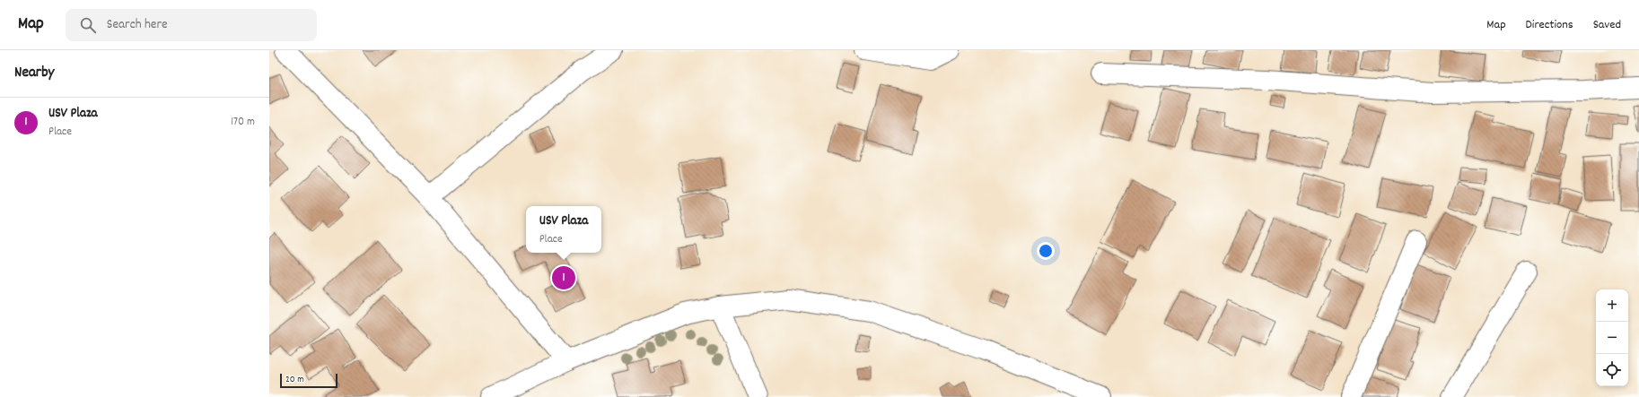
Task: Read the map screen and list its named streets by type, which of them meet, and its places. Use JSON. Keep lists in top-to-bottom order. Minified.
{"scale_bar":"20 m","page":{"header":"Map","search":"Search here","nav":["Map","Directions","Saved"],"heading":"Nearby","list":[{"mark":"1","name":"USV Plaza","note":"Place","value":"170 m"}],"popup":["USV Plaza","Place"],"pins":"1","map_buttons":["+","−"],"scale":"20 m"}}
